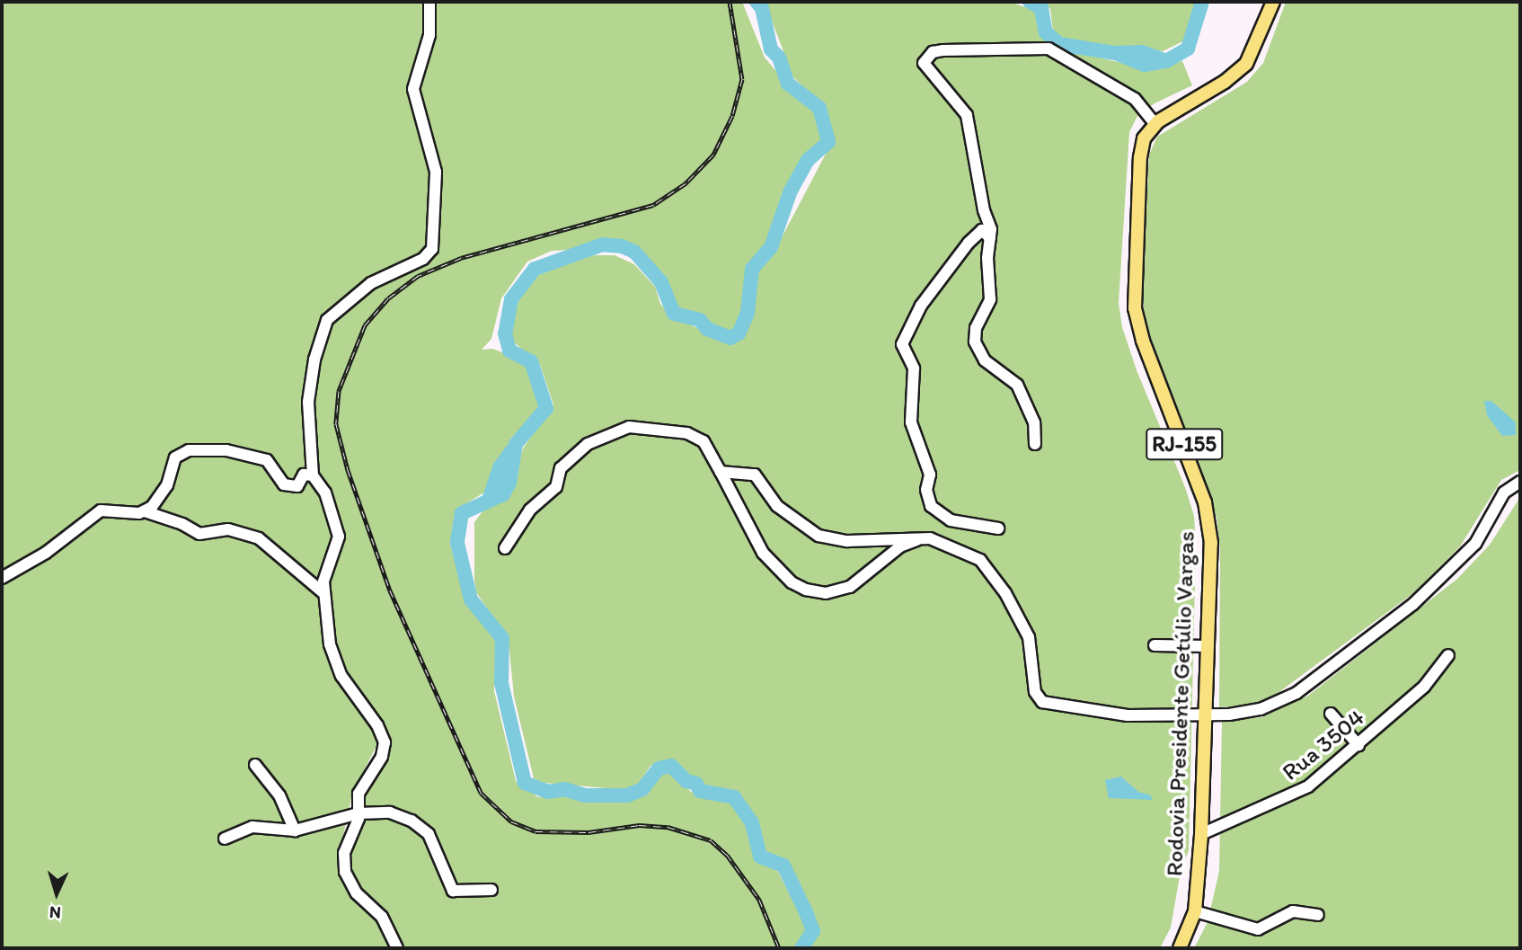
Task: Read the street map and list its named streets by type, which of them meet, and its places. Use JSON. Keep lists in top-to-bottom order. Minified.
{"streets":{"main road":["RJ-155","Rodovia Presidente Getúlio Vargas"],"street":["Rua 3504"]},"crossings":[["Rodovia Presidente Getúlio Vargas","Rua 3504"]],"north":"bottom"}
